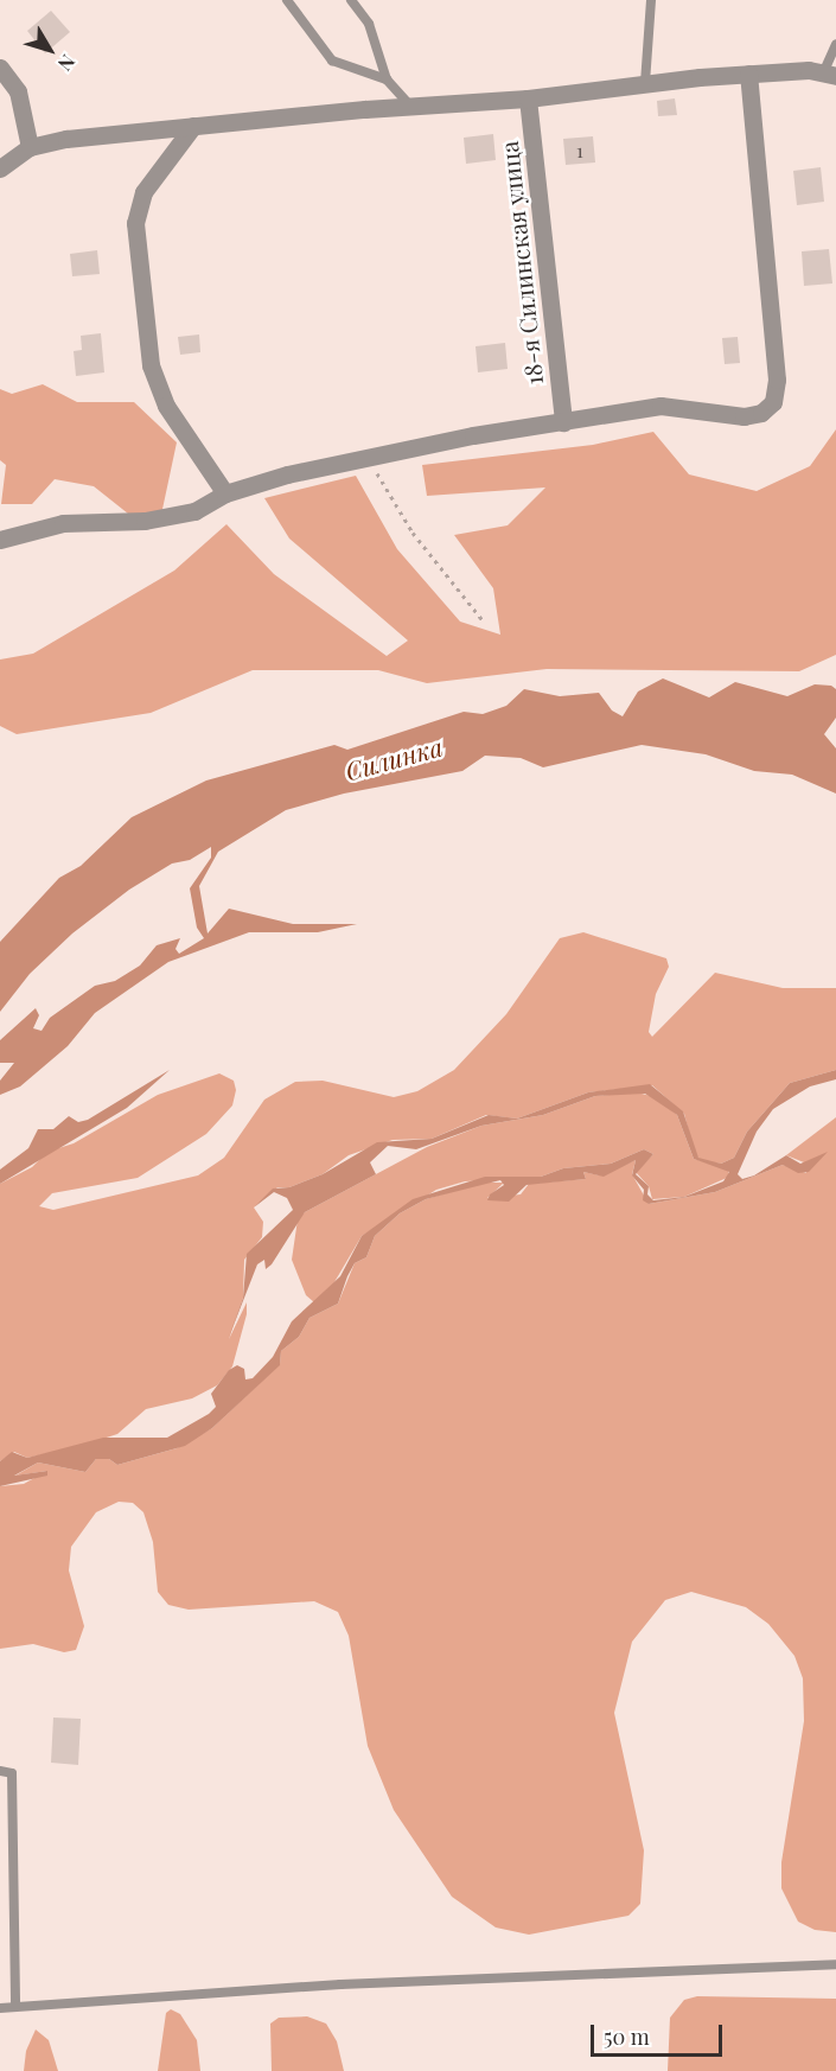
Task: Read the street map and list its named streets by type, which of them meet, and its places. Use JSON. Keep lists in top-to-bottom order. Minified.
{"streets":{"street":["18-я Силинская улица"]},"water":["Силинка"],"house_numbers":["1"],"scale_bar":"50 m","north":"bottom right"}
